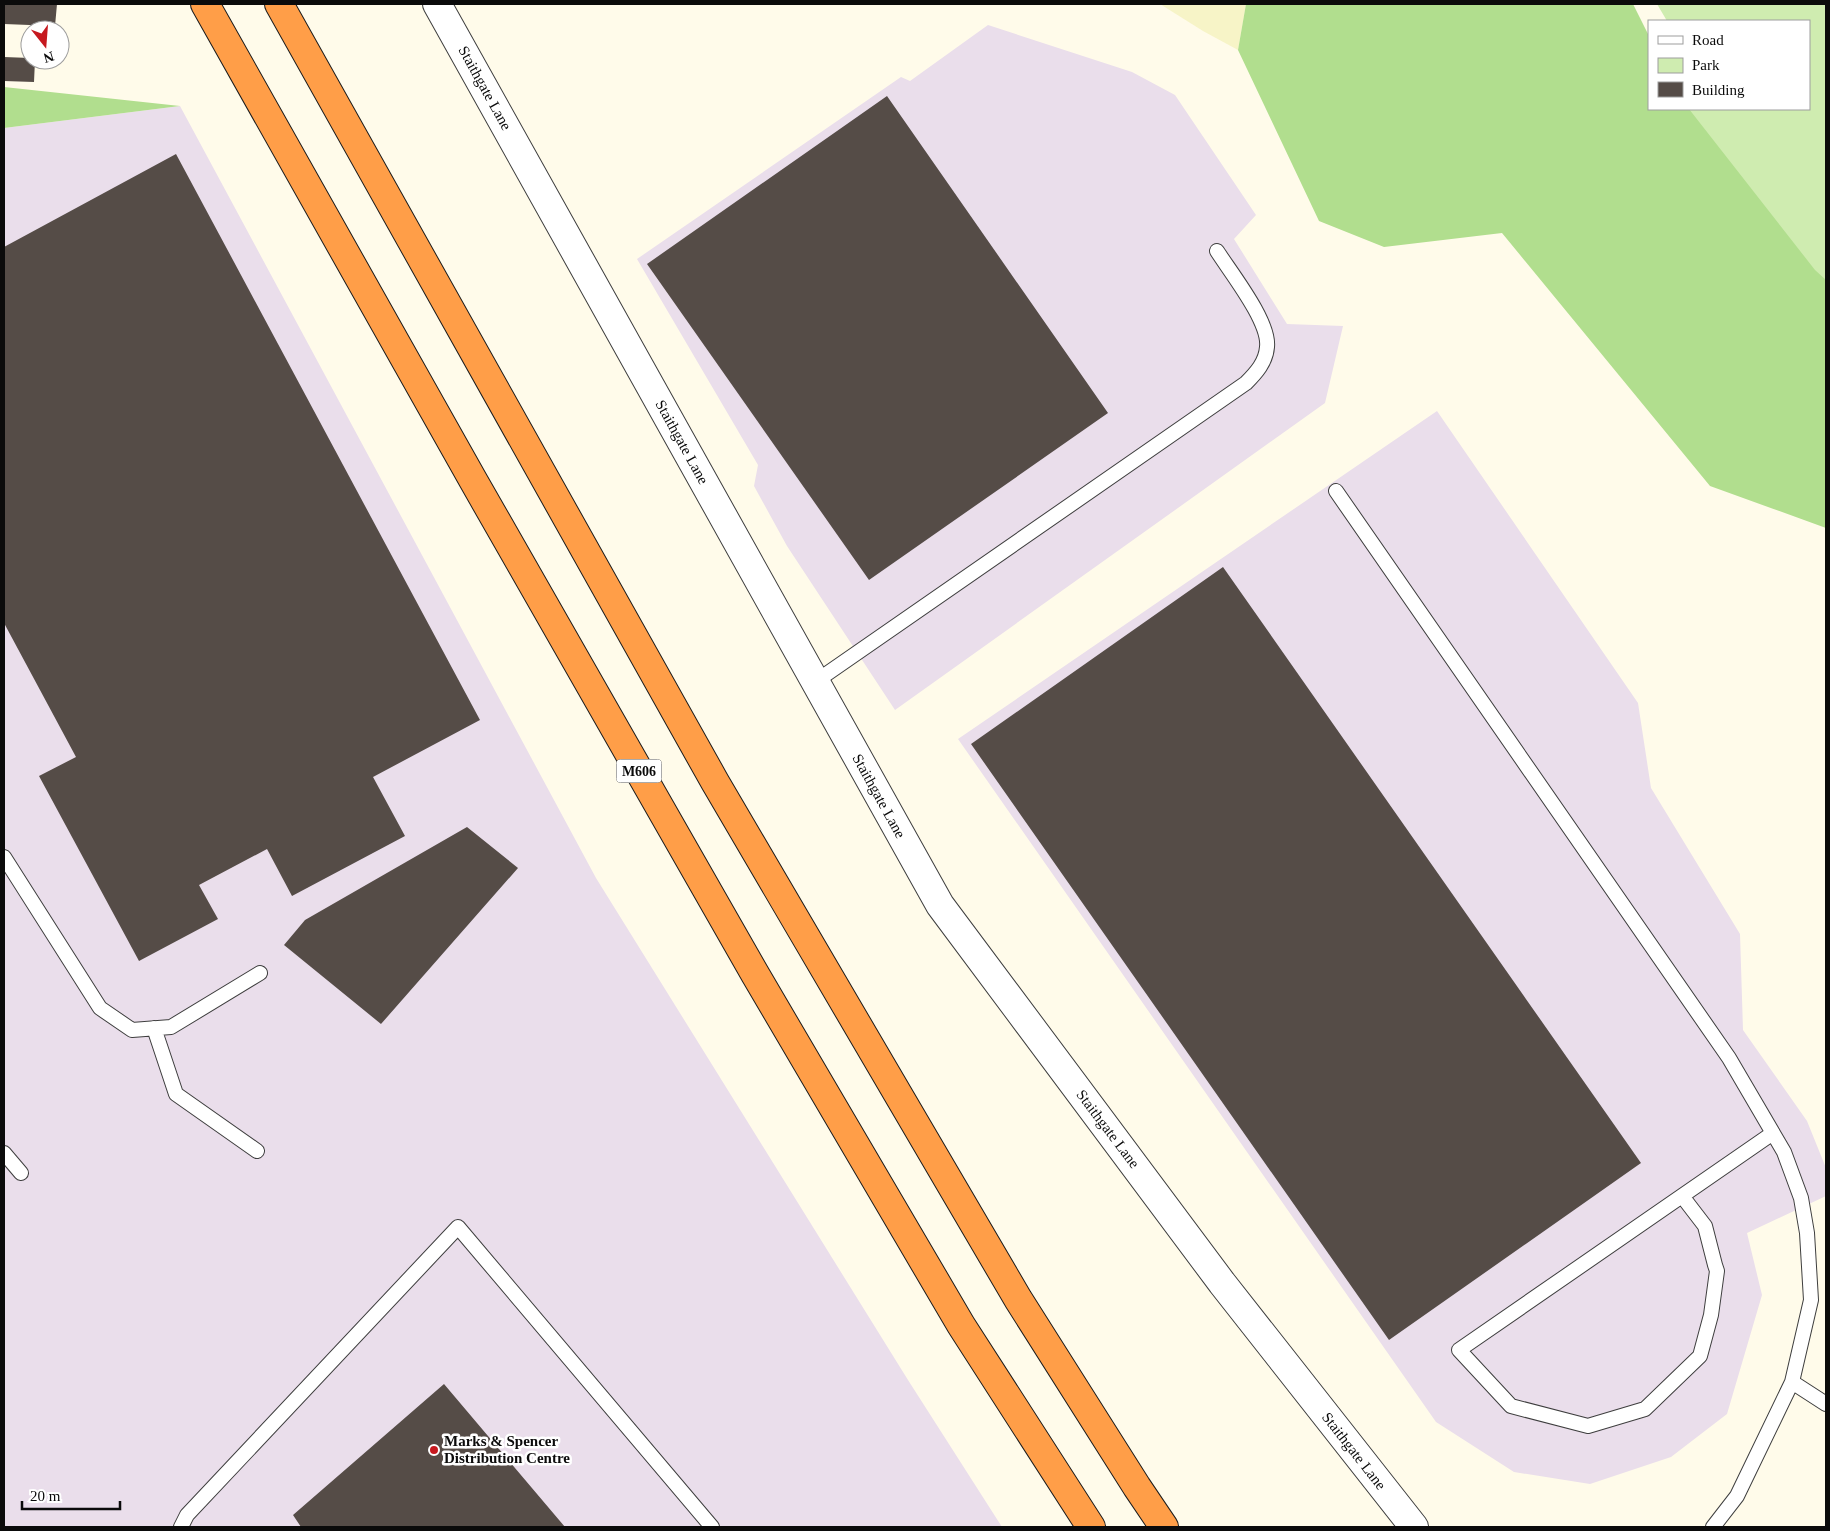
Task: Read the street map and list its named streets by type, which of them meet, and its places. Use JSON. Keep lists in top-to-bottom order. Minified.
{"streets":{"highway":["M606"],"street":["Staithgate Lane"]},"places":["Marks & Spencer Distribution Centre"],"legend":["Road","Park","Building"],"scale_bar":"20 m","north":"bottom"}
